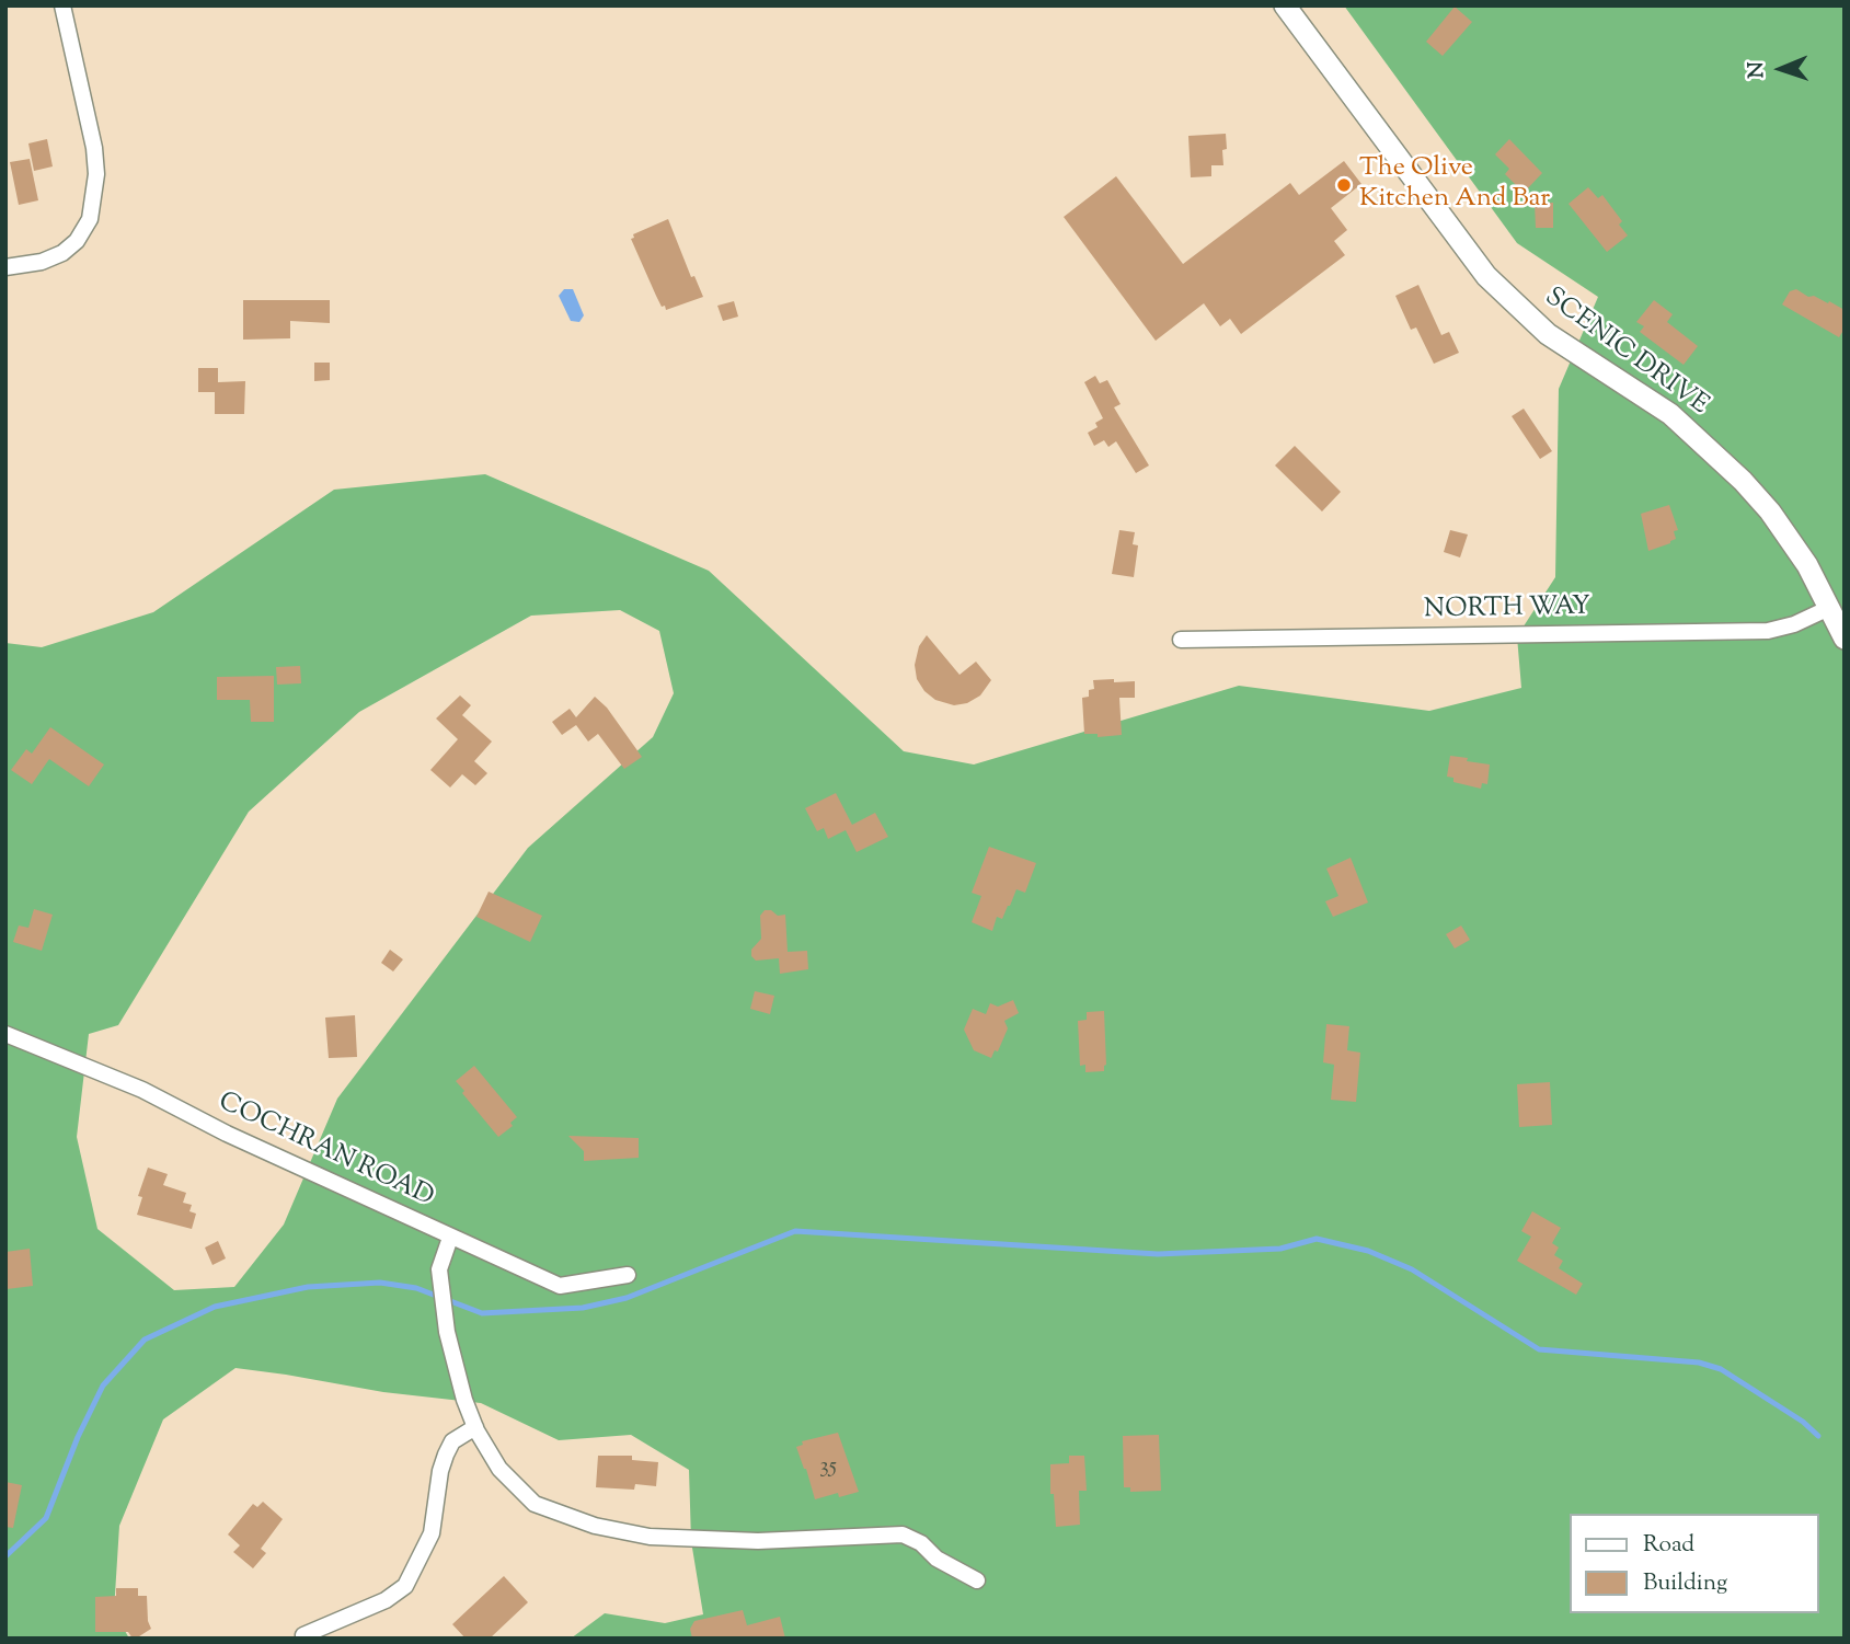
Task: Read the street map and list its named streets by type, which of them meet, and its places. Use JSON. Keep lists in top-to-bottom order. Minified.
{"streets":{"street":["SCENIC DRIVE","NORTH WAY","COCHRAN ROAD"]},"crossings":[["SCENIC DRIVE","NORTH WAY"]],"places":["The Olive Kitchen And Bar"],"house_numbers":["35"],"legend":["Road","Building"],"north":"left"}
